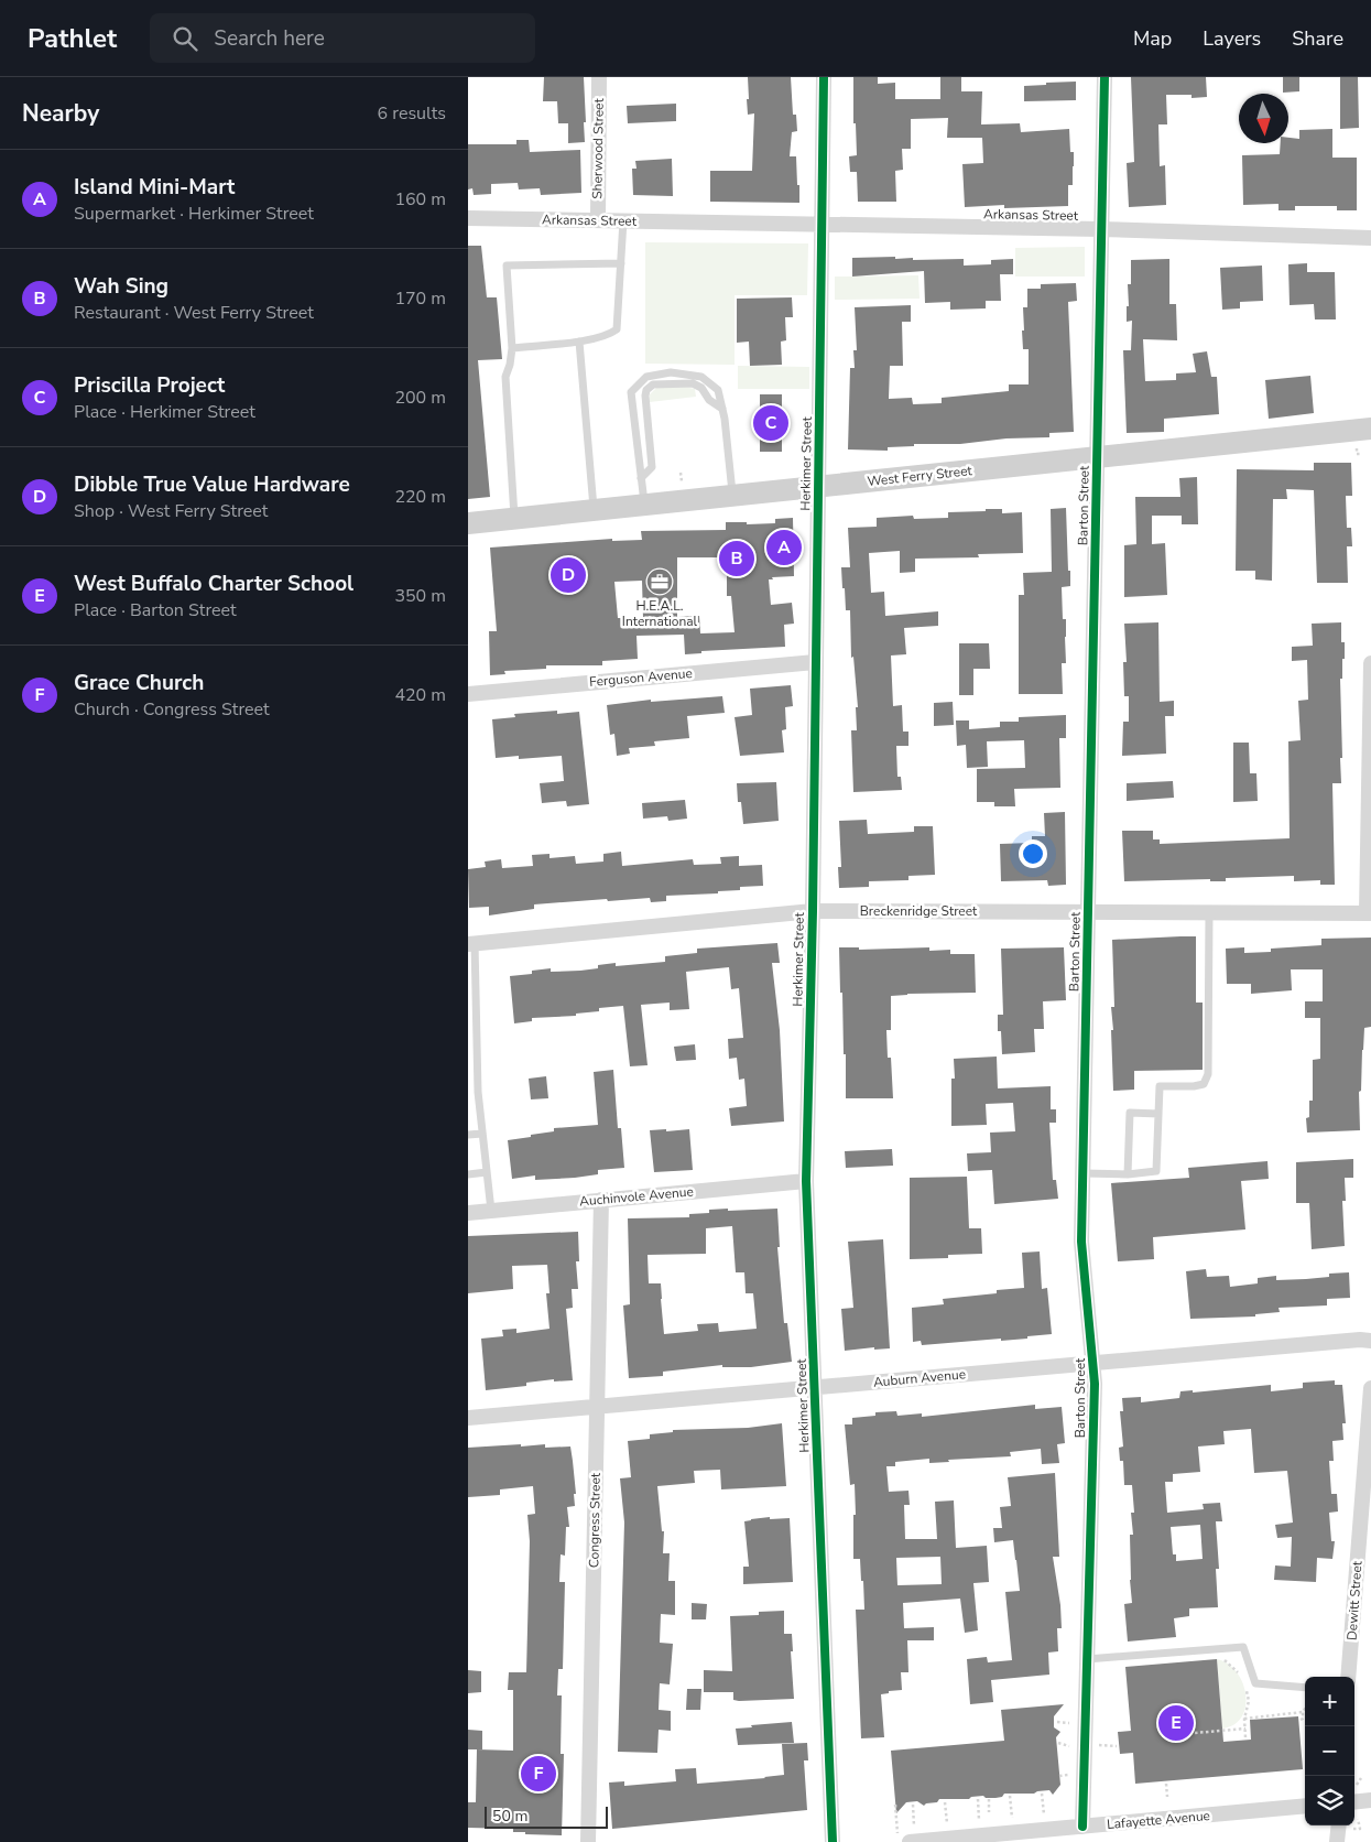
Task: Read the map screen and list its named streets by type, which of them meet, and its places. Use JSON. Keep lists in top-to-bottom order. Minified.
{"streets":{"street":["Sherwood Street","Arkansas Street","Herkimer Street","West Ferry Street","Barton Street","Ferguson Avenue","Breckenridge Street","Auchinvole Avenue","Auburn Avenue","Congress Street","Dewitt Street","Lafayette Avenue"]},"crossings":[["Sherwood Street","Arkansas Street"],["Arkansas Street","Herkimer Street"],["Arkansas Street","Barton Street"],["Herkimer Street","West Ferry Street"],["Herkimer Street","Ferguson Avenue"],["Herkimer Street","Breckenridge Street"],["Herkimer Street","Auchinvole Avenue"],["Herkimer Street","Auburn Avenue"],["West Ferry Street","Barton Street"],["Barton Street","Breckenridge Street"],["Barton Street","Auburn Avenue"],["Barton Street","Lafayette Avenue"],["Auchinvole Avenue","Congress Street"],["Auburn Avenue","Congress Street"]],"places":{"office":["H.E.A.L. International"]},"scale_bar":"50 m","north":"bottom","page":{"header":"Pathlet","search":"Search here","nav":["Map","Layers","Share"],"heading":["Nearby","6 results"],"list":[{"mark":"A","name":"Island Mini-Mart","note":"Supermarket · Herkimer Street","value":"160 m"},{"mark":"B","name":"Wah Sing","note":"Restaurant · West Ferry Street","value":"170 m"},{"mark":"C","name":"Priscilla Project","note":"Place · Herkimer Street","value":"200 m"},{"mark":"D","name":"Dibble True Value Hardware","note":"Shop · West Ferry Street","value":"220 m"},{"mark":"E","name":"West Buffalo Charter School","note":"Place · Barton Street","value":"350 m"},{"mark":"F","name":"Grace Church","note":"Church · Congress Street","value":"420 m"}],"pins":["C","A","B","D","E","F"],"map_buttons":["+","−"],"scale":"50 m"}}
